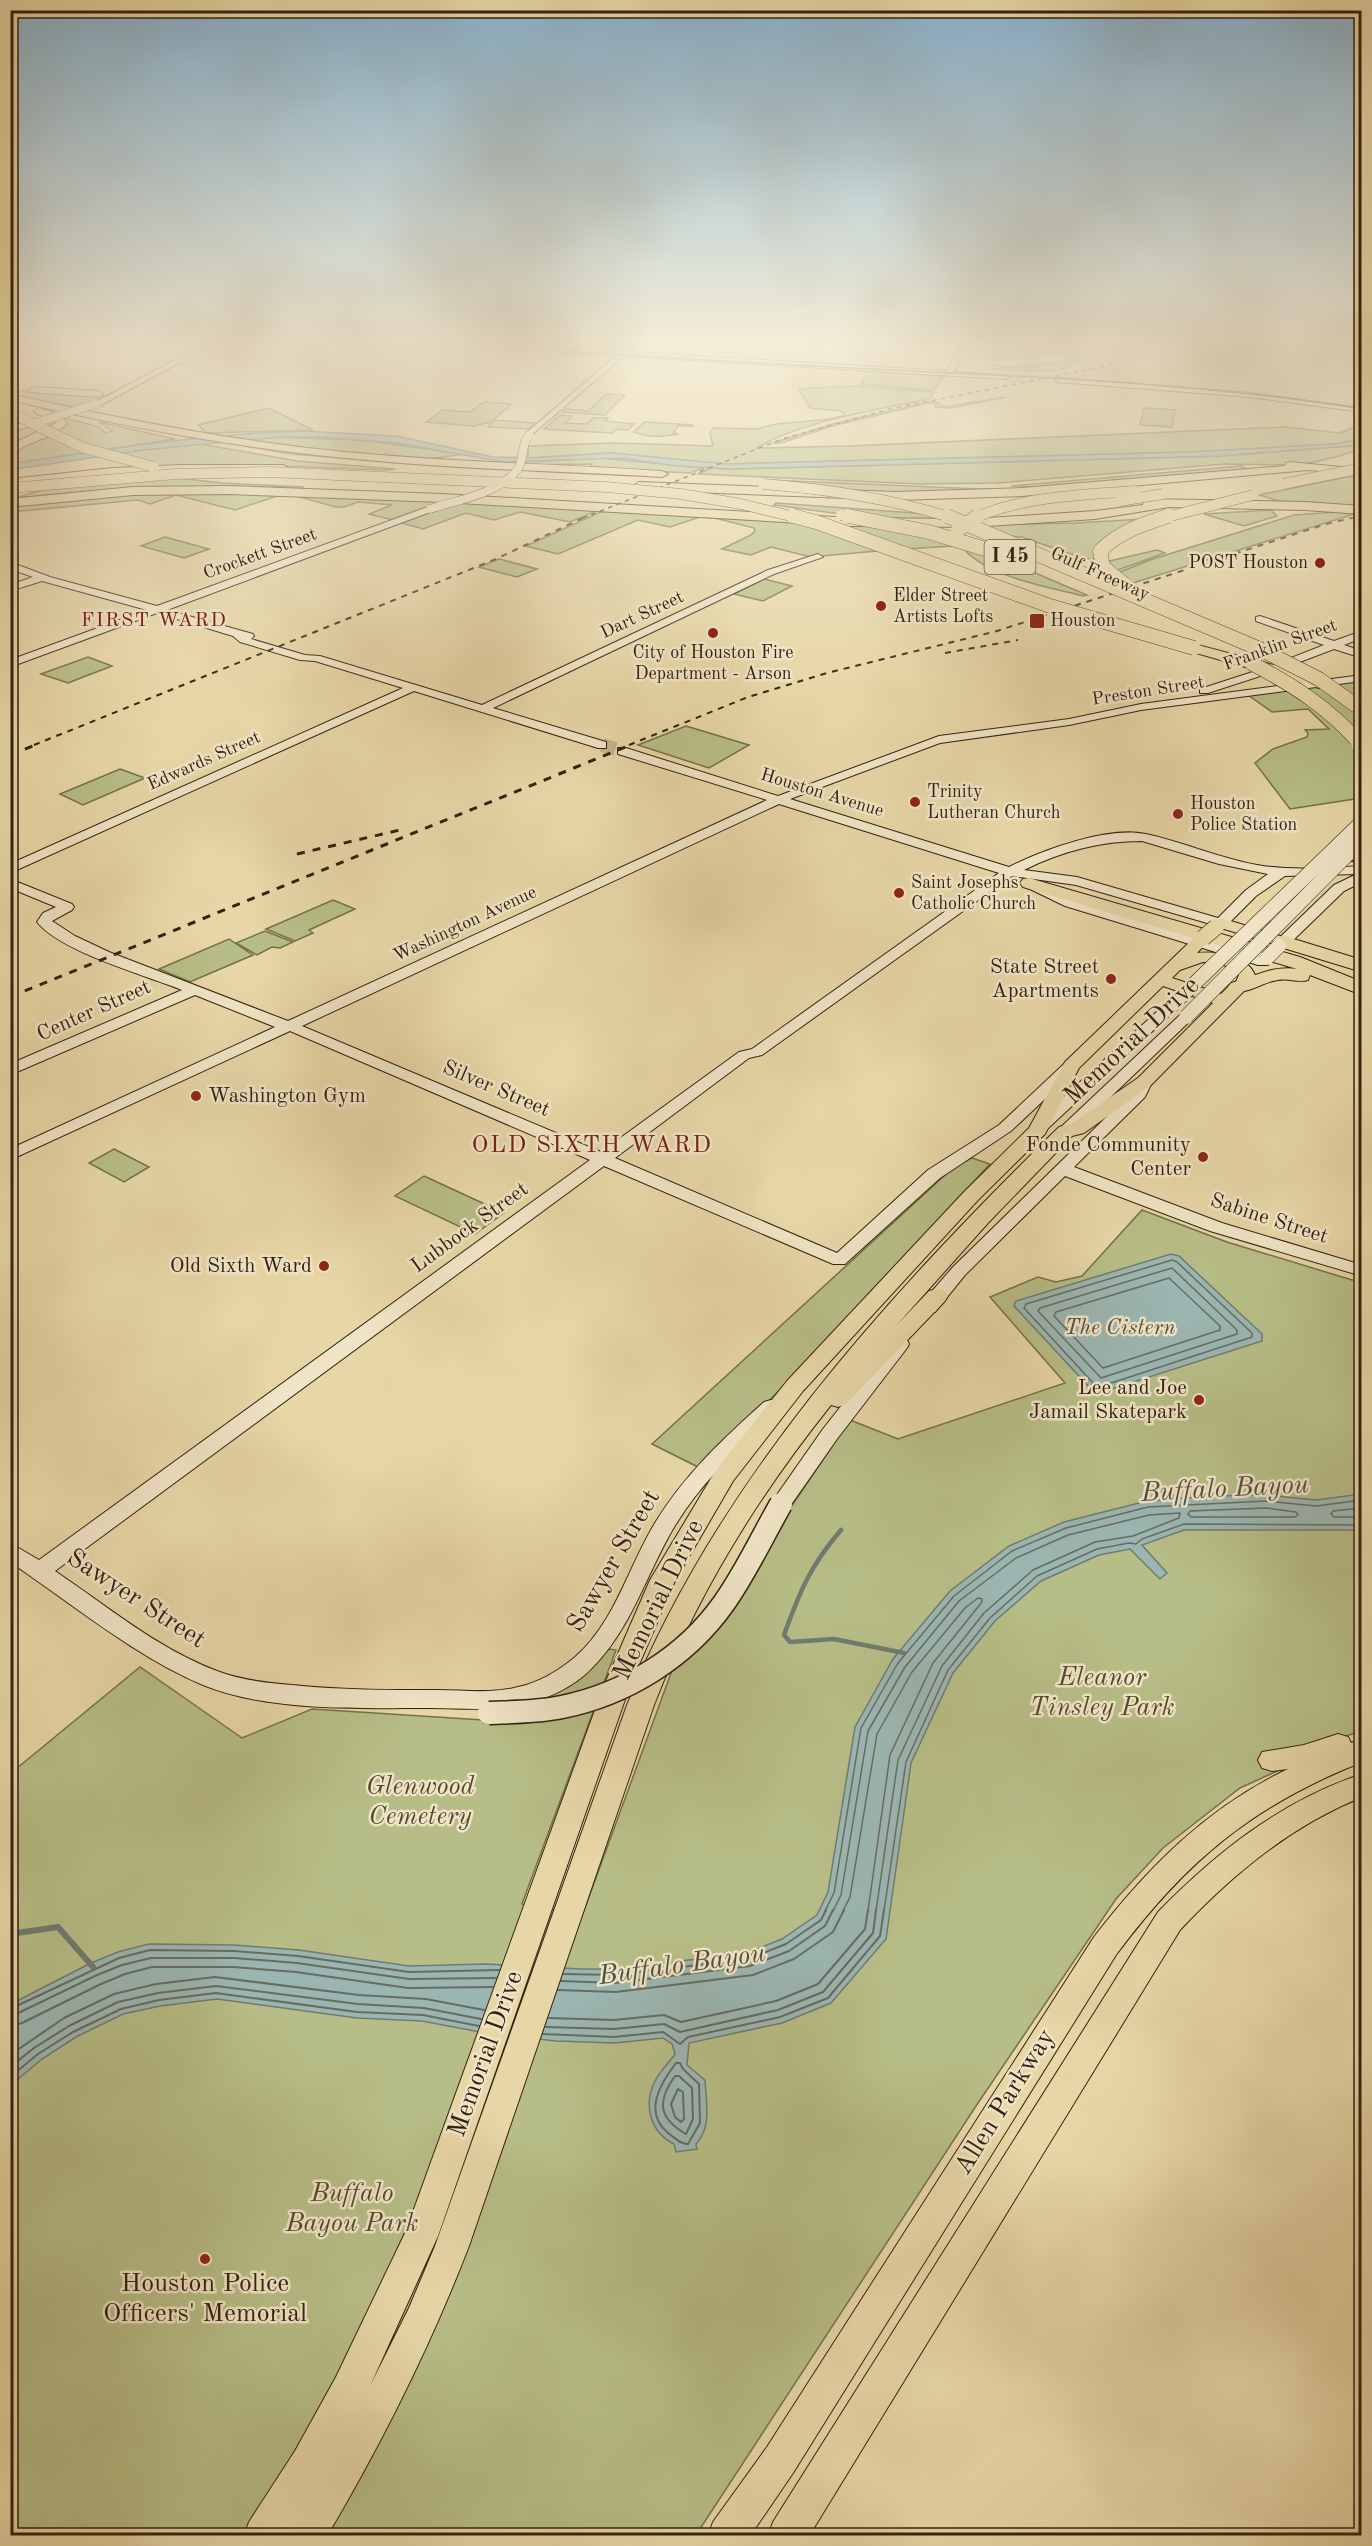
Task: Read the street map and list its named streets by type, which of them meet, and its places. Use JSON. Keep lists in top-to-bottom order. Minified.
{"streets":{"highway":["I 45","Gulf Freeway"],"main road":["Crockett Street","Dart Street","Franklin Street","Preston Street","Edwards Street","Houston Avenue","Washington Avenue","Center Street","Memorial Drive","Silver Street","Sabine Street","Lubbock Street","Sawyer Street","Allen Parkway"]},"crossings":[["Franklin Street","Preston Street"],["Preston Street","Washington Avenue"],["Houston Avenue","Washington Avenue"],["Houston Avenue","Lubbock Street"],["Washington Avenue","Silver Street"],["Center Street","Silver Street"],["Memorial Drive","Sawyer Street"],["Silver Street","Lubbock Street"],["Sabine Street","Sawyer Street"],["Lubbock Street","Sawyer Street"]],"districts":["FIRST WARD","OLD SIXTH WARD"],"water":["The Cistern","Buffalo Bayou"],"parks":["Eleanor Tinsley Park","Glenwood Cemetery","Buffalo Bayou Park"],"places":{"other":["POST Houston","Elder Street Artists Lofts","City of Houston Fire Department - Arson","Trinity Lutheran Church","Houston Police Station","Saint Josephs Catholic Church","State Street Apartments","Washington Gym","Fonde Community Center","Old Sixth Ward","Lee and Joe Jamail Skatepark","Houston Police Officers' Memorial"],"transit":["Houston"]}}
